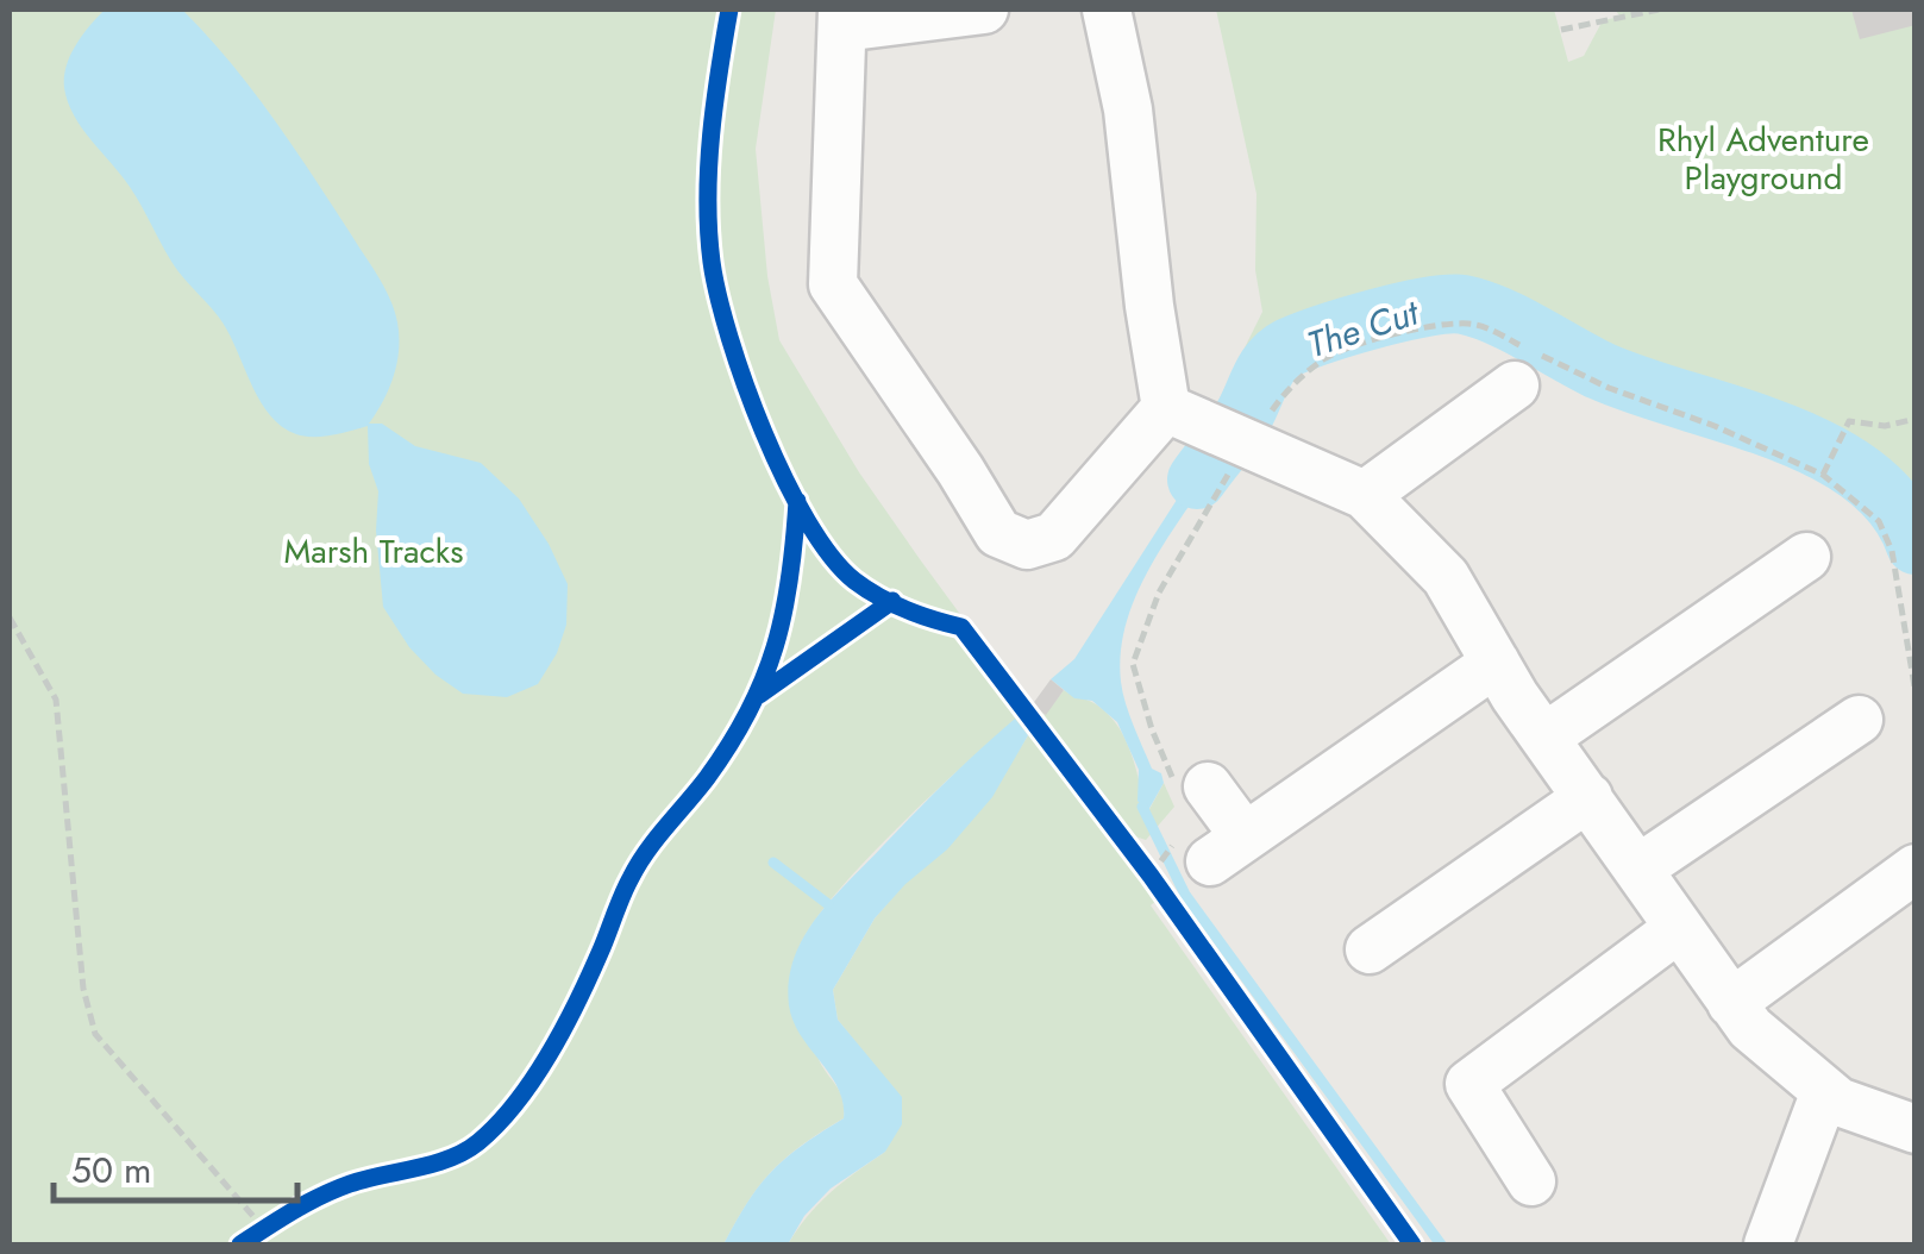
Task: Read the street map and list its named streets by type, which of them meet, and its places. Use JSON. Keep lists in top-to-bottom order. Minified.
{"water":["The Cut"],"parks":["Rhyl Adventure Playground","Marsh Tracks"],"scale_bar":"50 m"}
